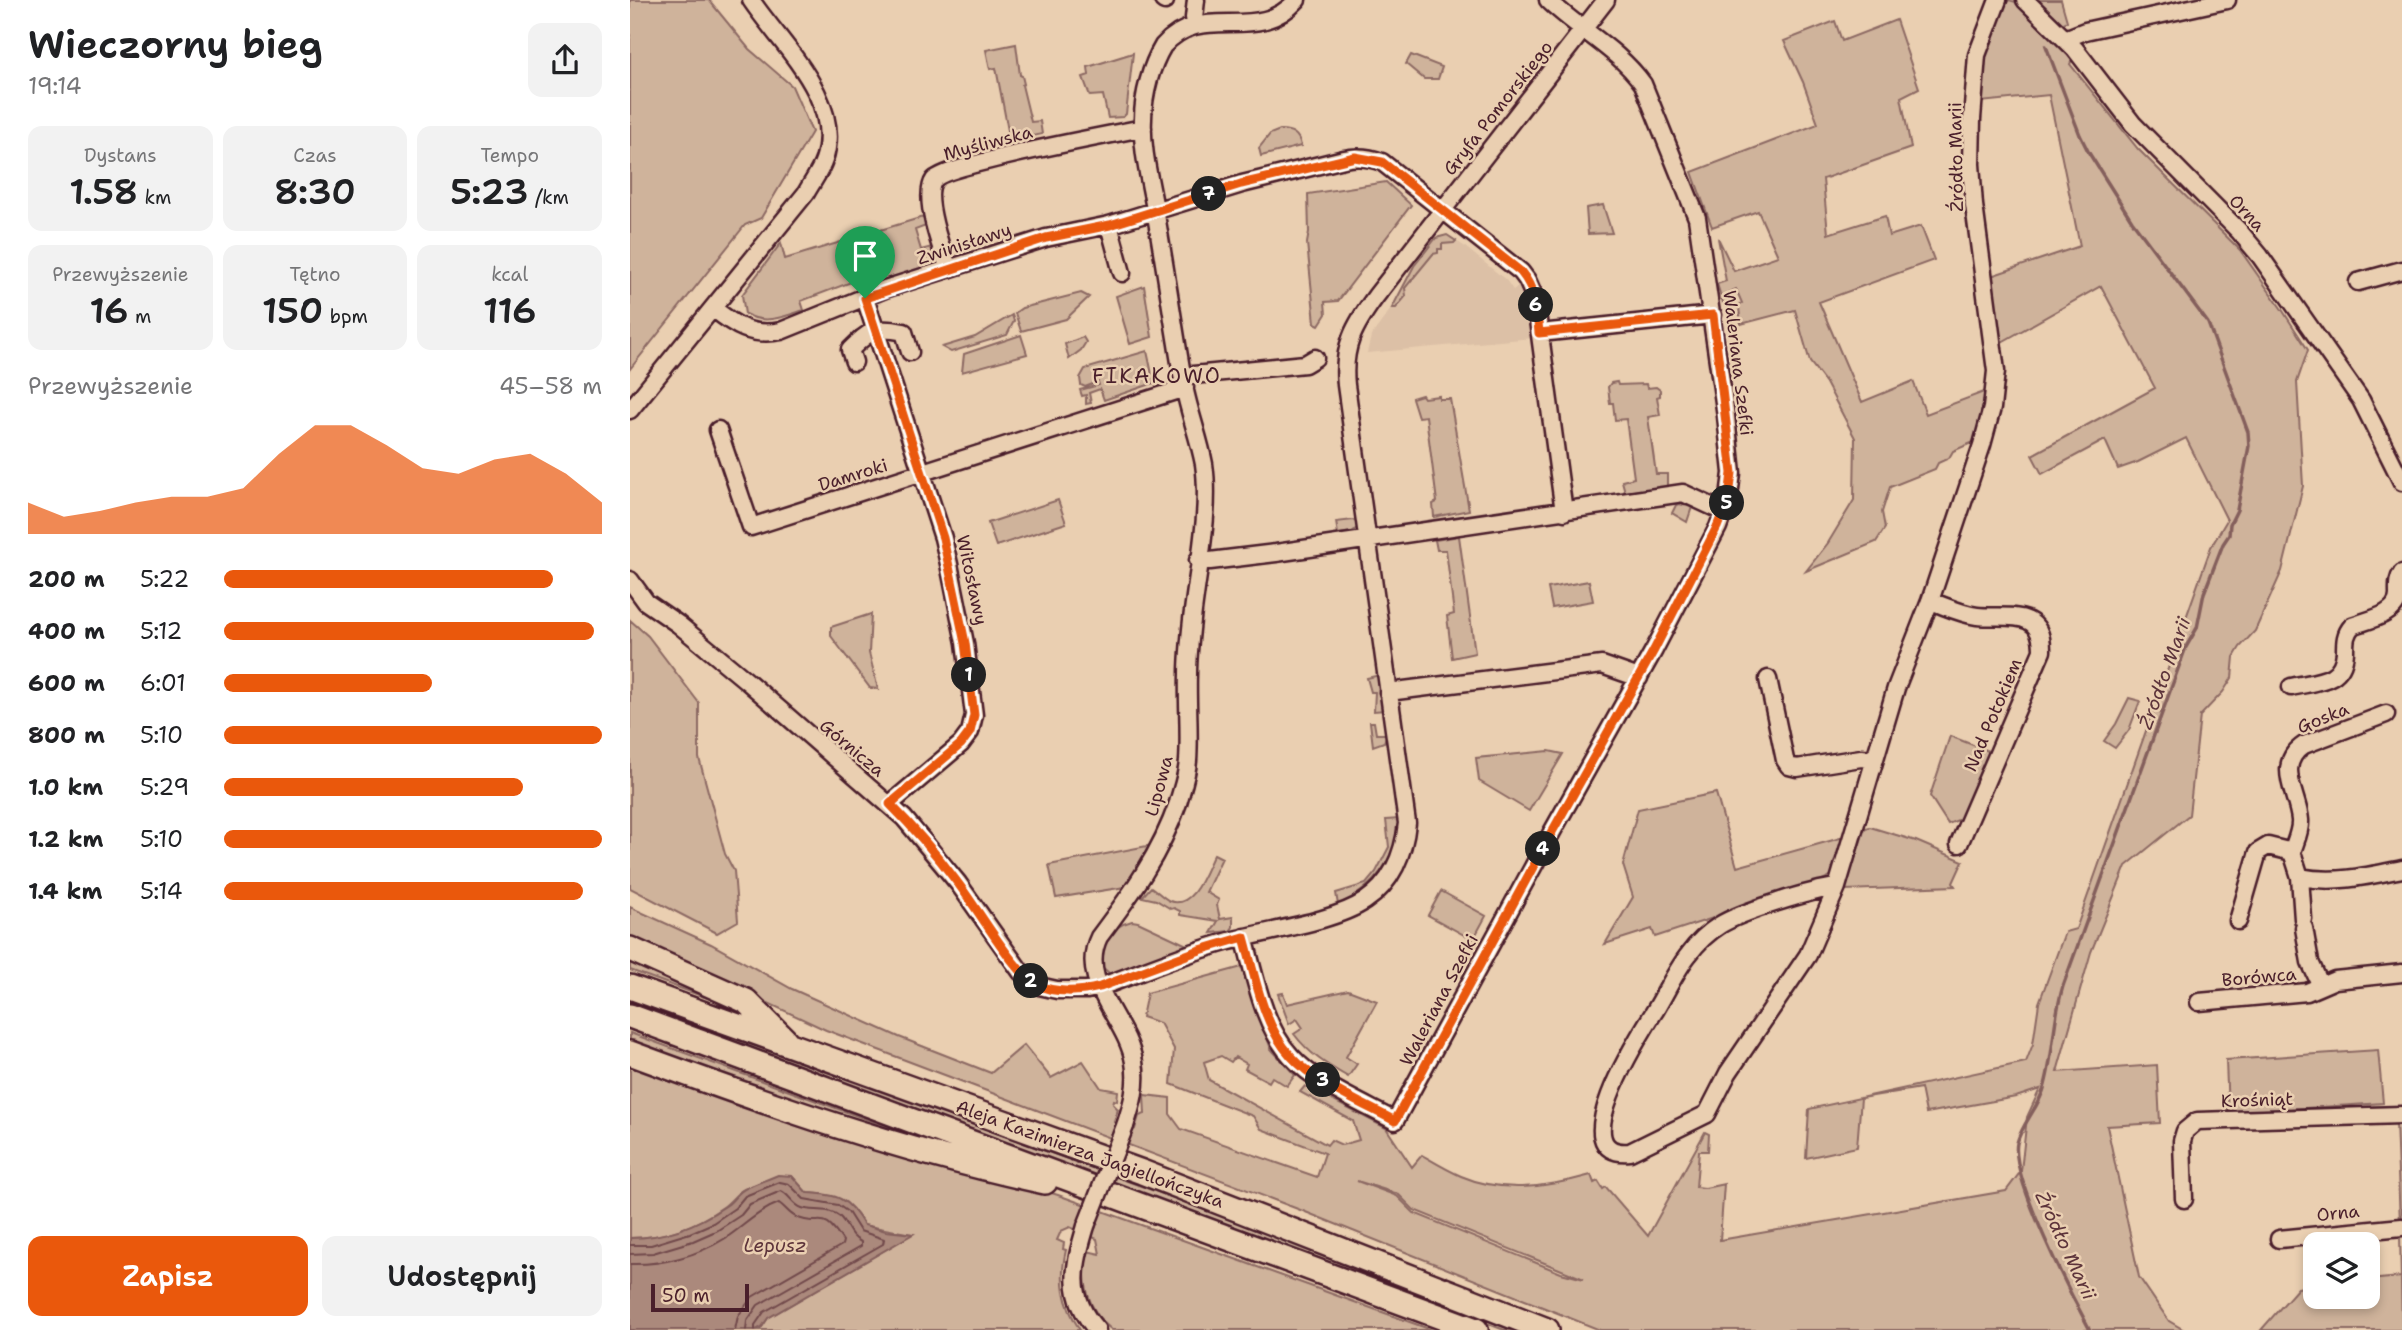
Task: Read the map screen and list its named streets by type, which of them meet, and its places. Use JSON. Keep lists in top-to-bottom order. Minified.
{"streets":{"highway":["Aleja Kazimierza Jagiellończyka"],"street":["Gryfa Pomorskiego","Myśliwska","Źródło Marii","Orna","Zwinisławy","Waleriana Szefki","Damroki","Witosławy","Nad Potokiem","Goska","Górnicza","Lipowa","Borówca","Krośniąt"]},"crossings":[["Gryfa Pomorskiego","Waleriana Szefki"],["Gryfa Pomorskiego","Górnicza"],["Gryfa Pomorskiego","Lipowa"],["Myśliwska","Zwinisławy"],["Źródło Marii","Nad Potokiem"],["Zwinisławy","Witosławy"],["Zwinisławy","Lipowa"],["Damroki","Witosławy"],["Damroki","Lipowa"],["Witosławy","Górnicza"],["Goska","Borówca"],["Górnicza","Lipowa"]],"districts":["FIKAKOWO"],"water":["Źródło Marii","Lepusz"],"scale_bar":"50 m","page":{"heading":["Wieczorny bieg","19:14"],"stats":[["Dystans","1.58 km"],["Czas","8:30"],["Tempo","5:23 /km"],["Przewyższenie","16 m"],["Tętno","150 bpm"],["kcal","116"]],"pins":["7","6","5","1","4","2","3"],"chart":["Przewyższenie","45–58 m"],"list":[{"name":"200 m","note":"5:22"},{"name":"400 m","note":"5:12"},{"name":"600 m","note":"6:01"},{"name":"800 m","note":"5:10"},{"name":"1.0 km","note":"5:29"},{"name":"1.2 km","note":"5:10"},{"name":"1.4 km","note":"5:14"}],"buttons":["Zapisz","Udostępnij"],"scale":"50 m"}}
